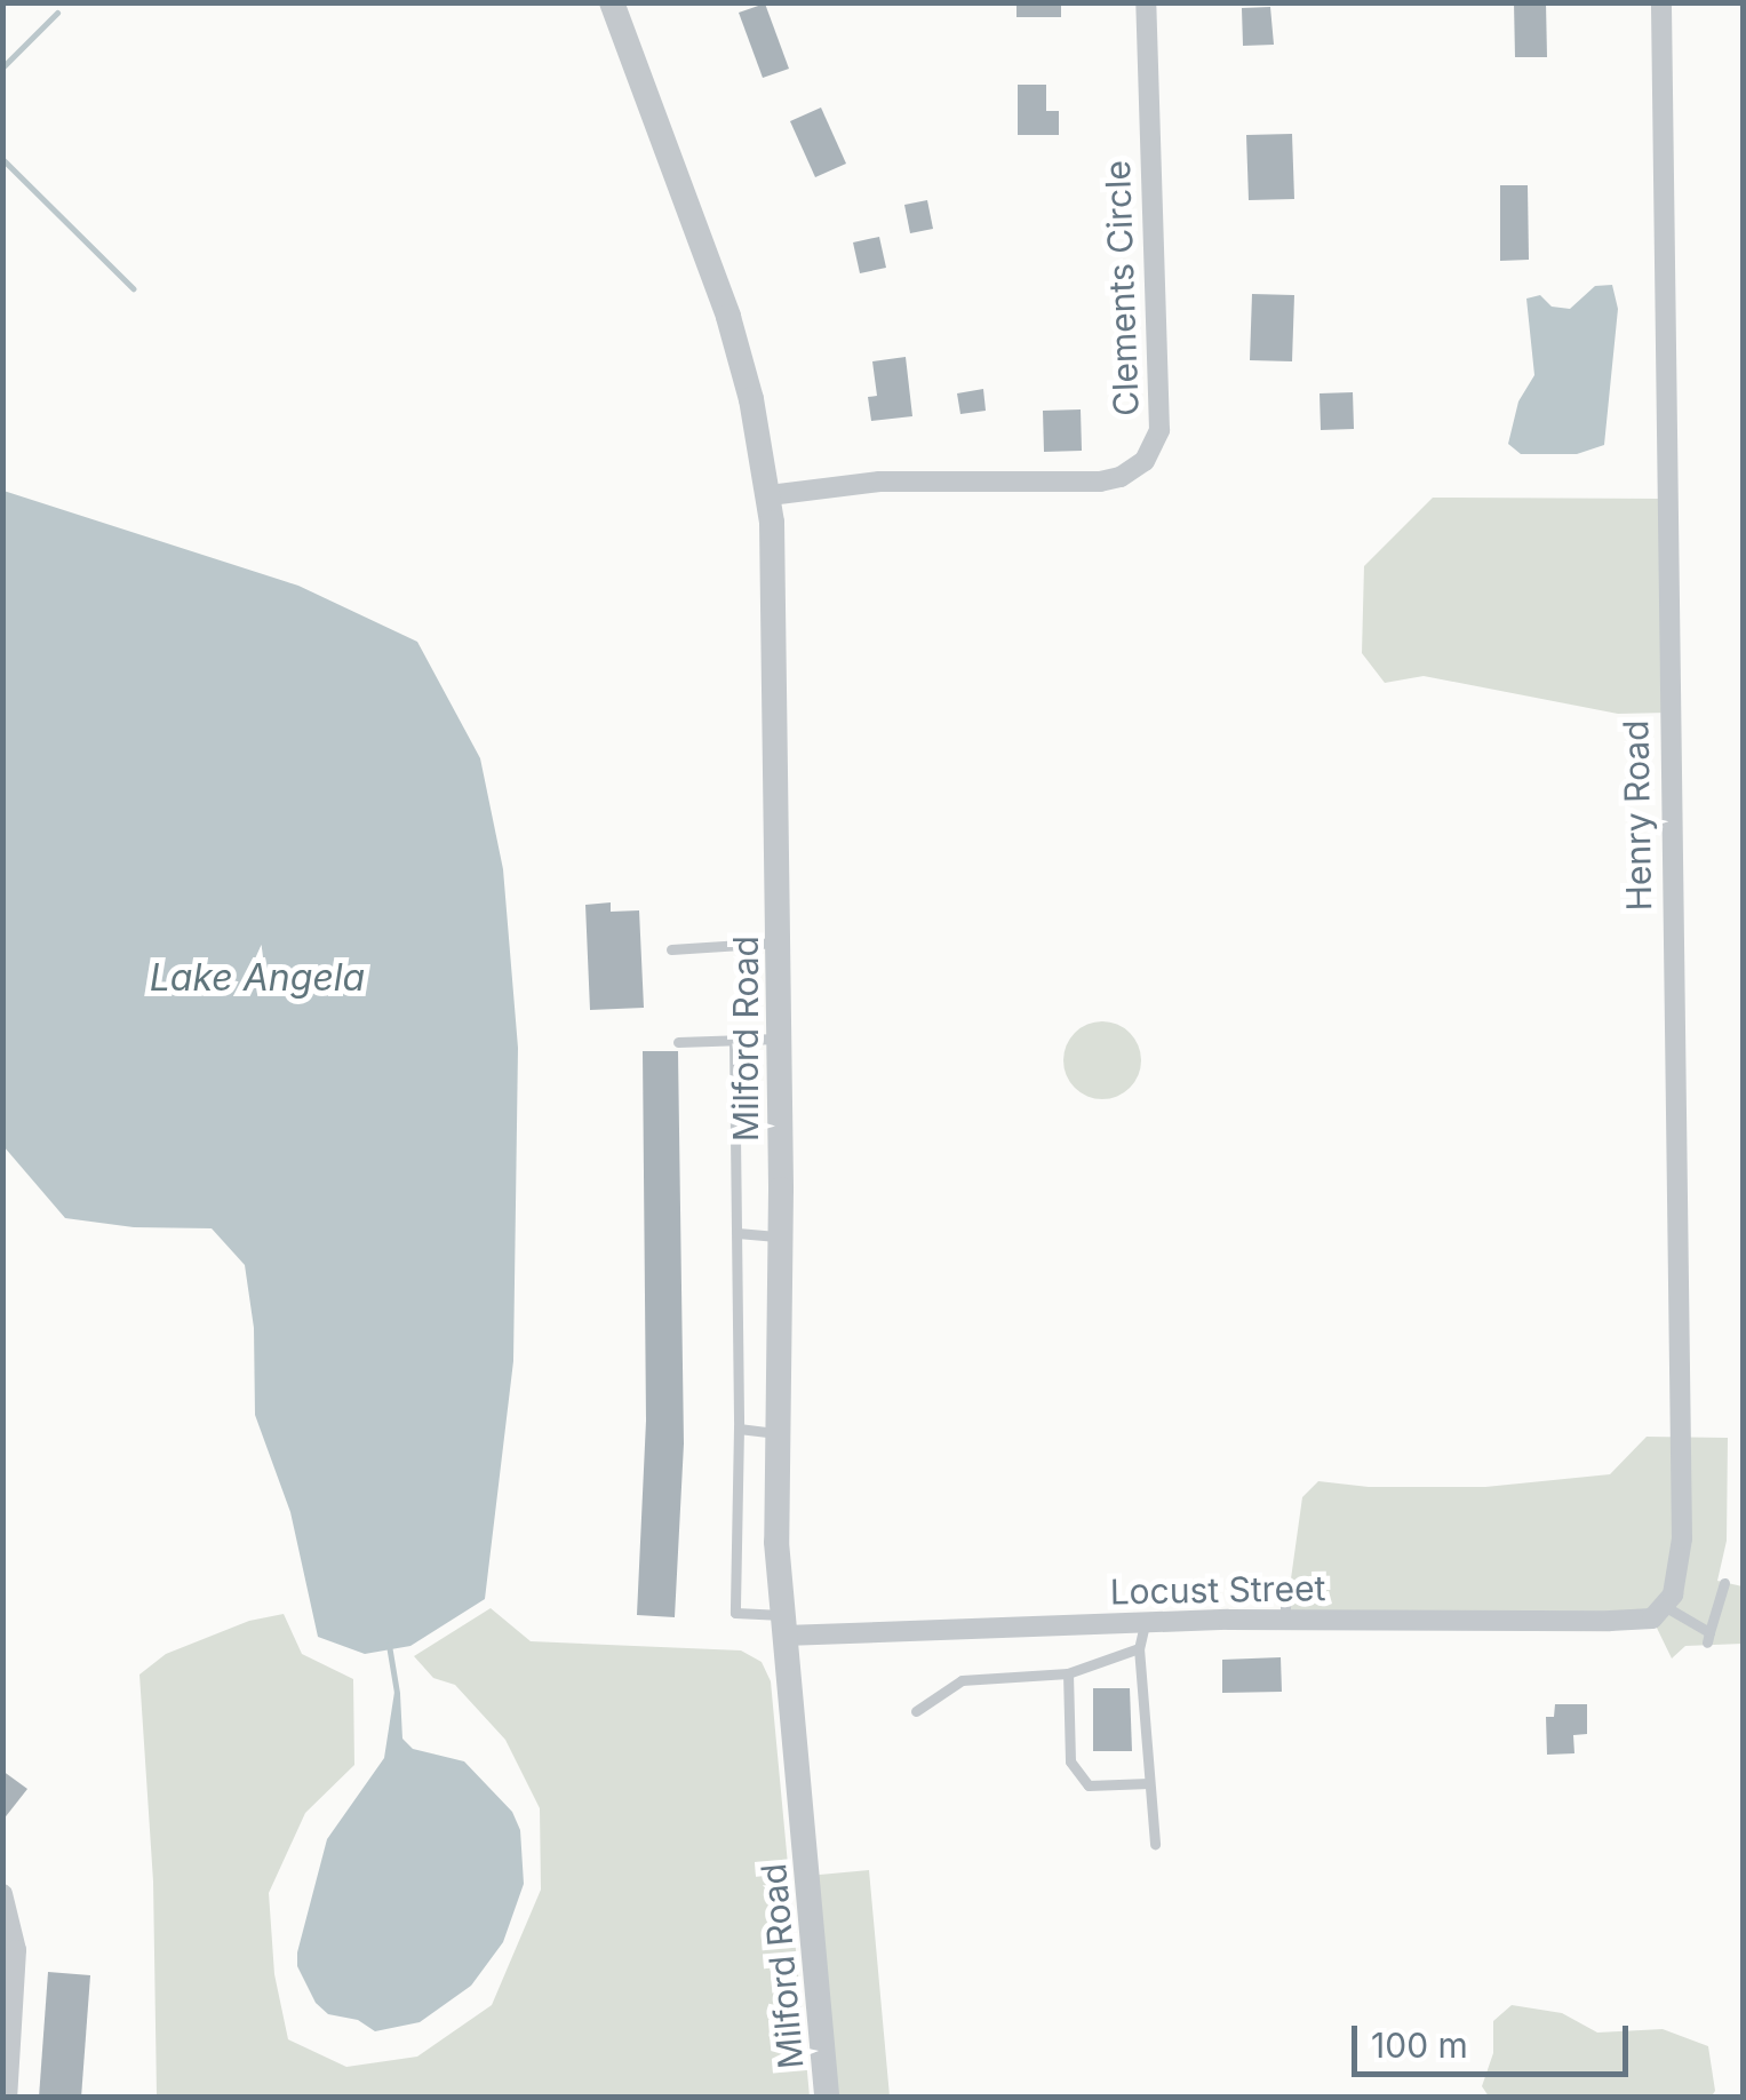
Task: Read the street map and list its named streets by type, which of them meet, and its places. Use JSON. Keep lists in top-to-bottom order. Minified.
{"streets":{"street":["Clements Circle","Henry Road","Milford Road","Locust Street"]},"crossings":[["Clements Circle","Milford Road"],["Henry Road","Locust Street"],["Milford Road","Locust Street"]],"water":["Lake Angela"],"scale_bar":"100 m"}
